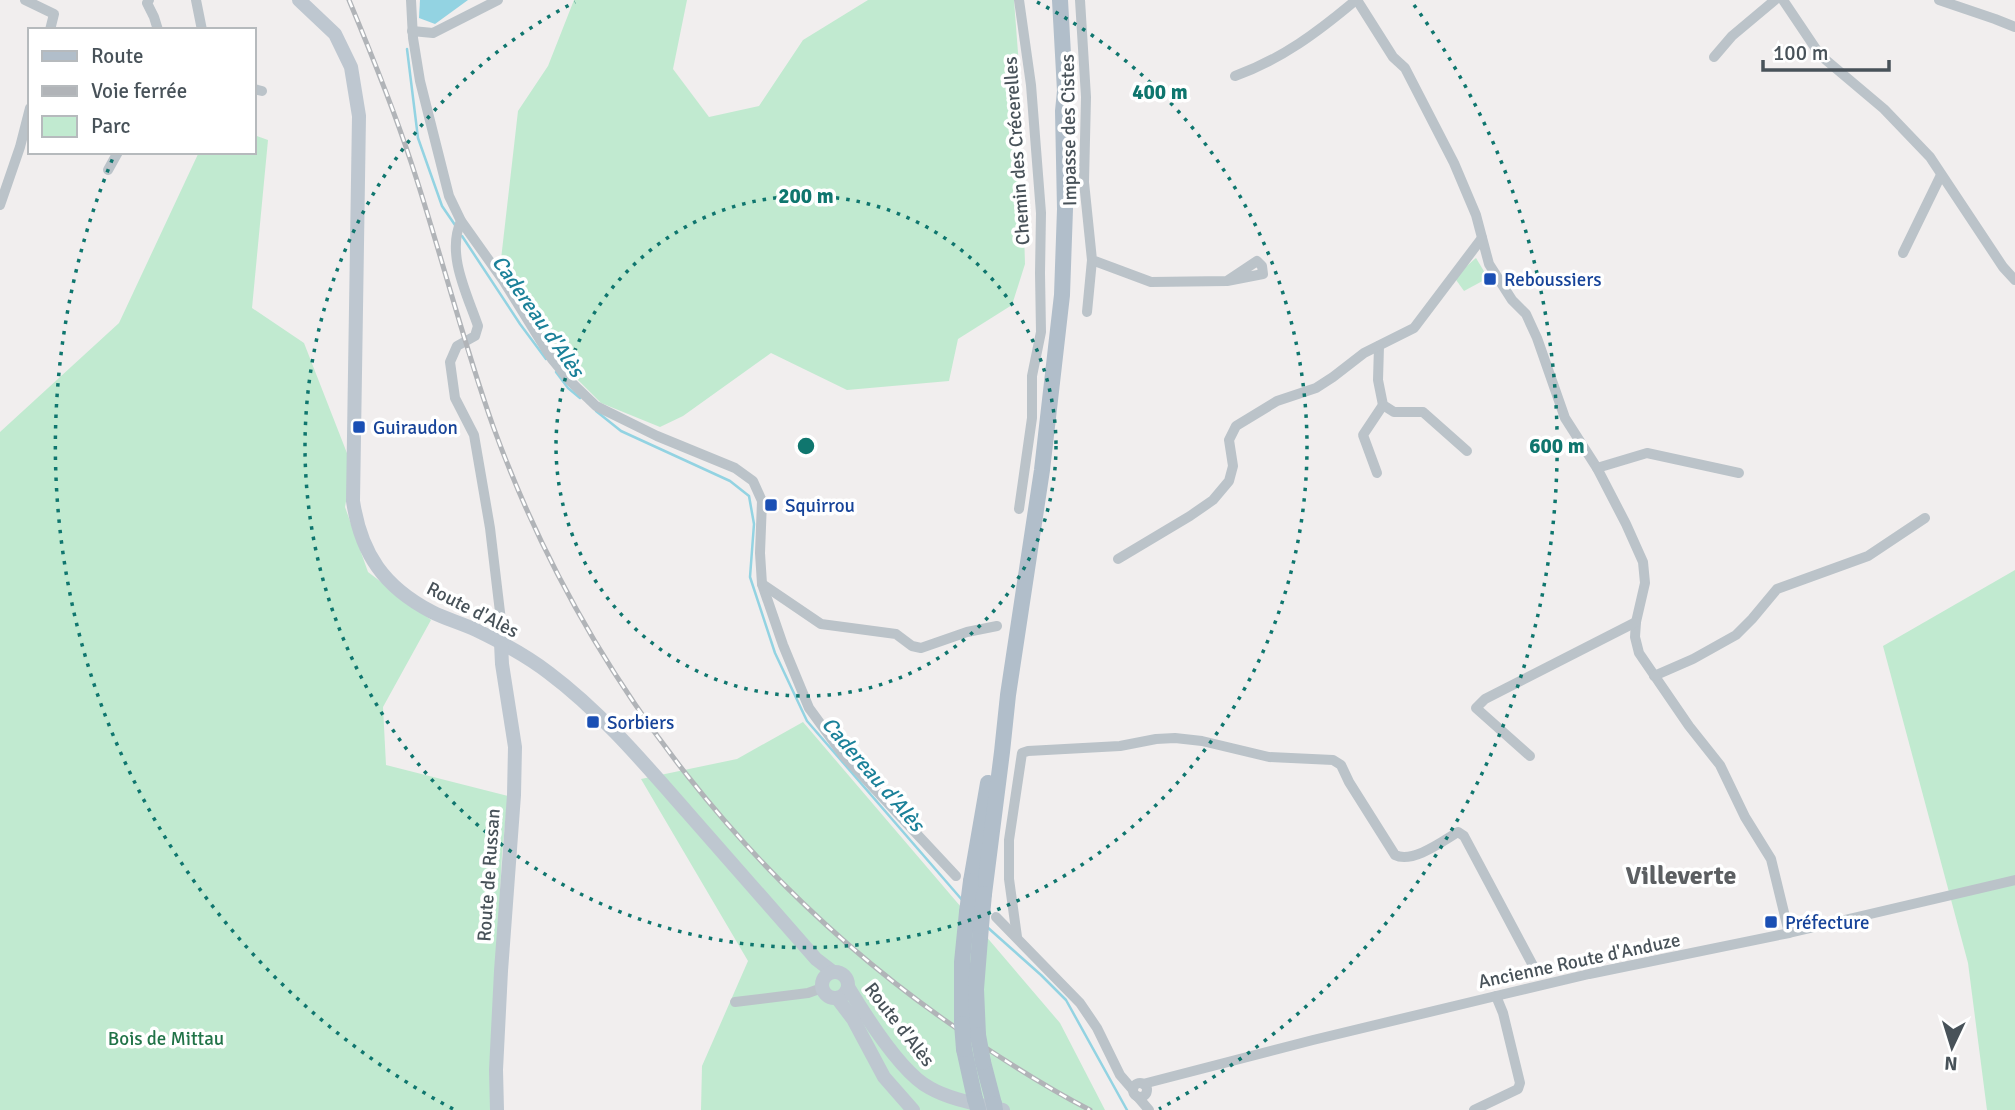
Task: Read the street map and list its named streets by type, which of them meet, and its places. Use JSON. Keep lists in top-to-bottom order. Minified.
{"streets":{"main road":["Route d'Alès","Route de Russan"],"street":["Impasse des Cistes","Chemin des Crécerelles","Ancienne Route d'Anduze"]},"crossings":[["Route d'Alès","Route de Russan"]],"districts":["Villeverte"],"water":["Cadereau d'Alès"],"parks":["Bois de Mittau"],"places":{"transit":["Reboussiers","Guiraudon","Squirrou","Sorbiers","Préfecture"]},"legend":["Route","Voie ferrée","Parc"],"scale_bar":"100 m","north":"bottom","rings":["400 m","200 m","600 m"]}
